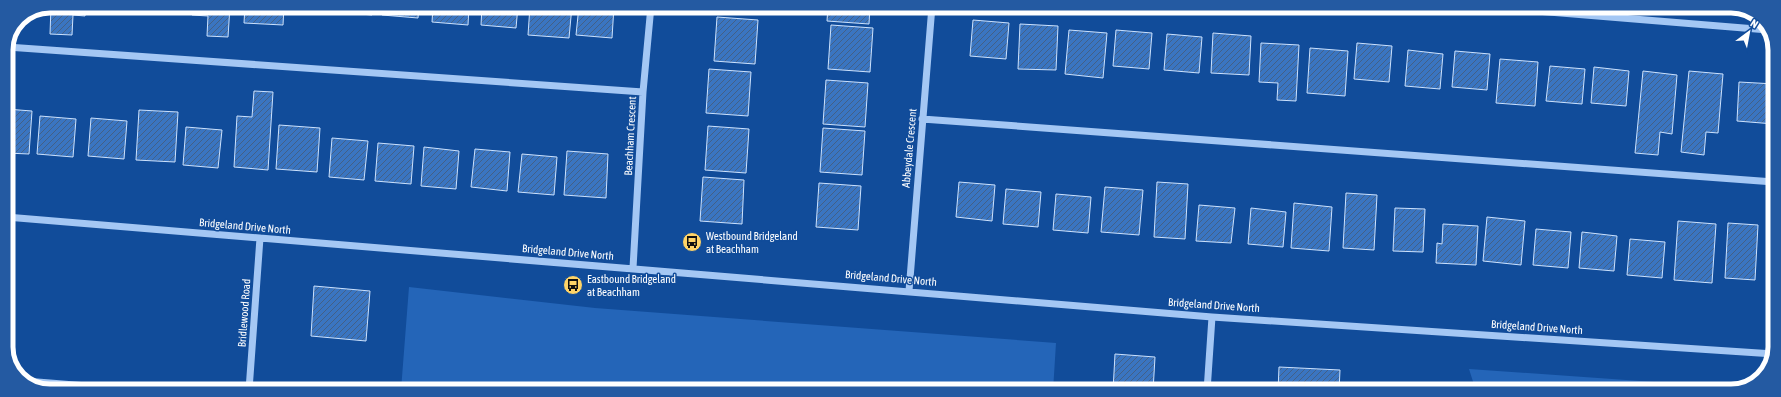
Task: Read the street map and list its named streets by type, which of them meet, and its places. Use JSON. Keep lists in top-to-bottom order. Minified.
{"streets":{"street":["Beachham Crescent","Abbeydale Crescent","Bridgeland Drive North","Bridlewood Road"]},"crossings":[["Beachham Crescent","Bridgeland Drive North"],["Abbeydale Crescent","Bridgeland Drive North"],["Bridgeland Drive North","Bridlewood Road"]],"places":{"bus stop":["Westbound Bridgeland at Beachham","Eastbound Bridgeland at Beachham"]},"north":"top right"}
